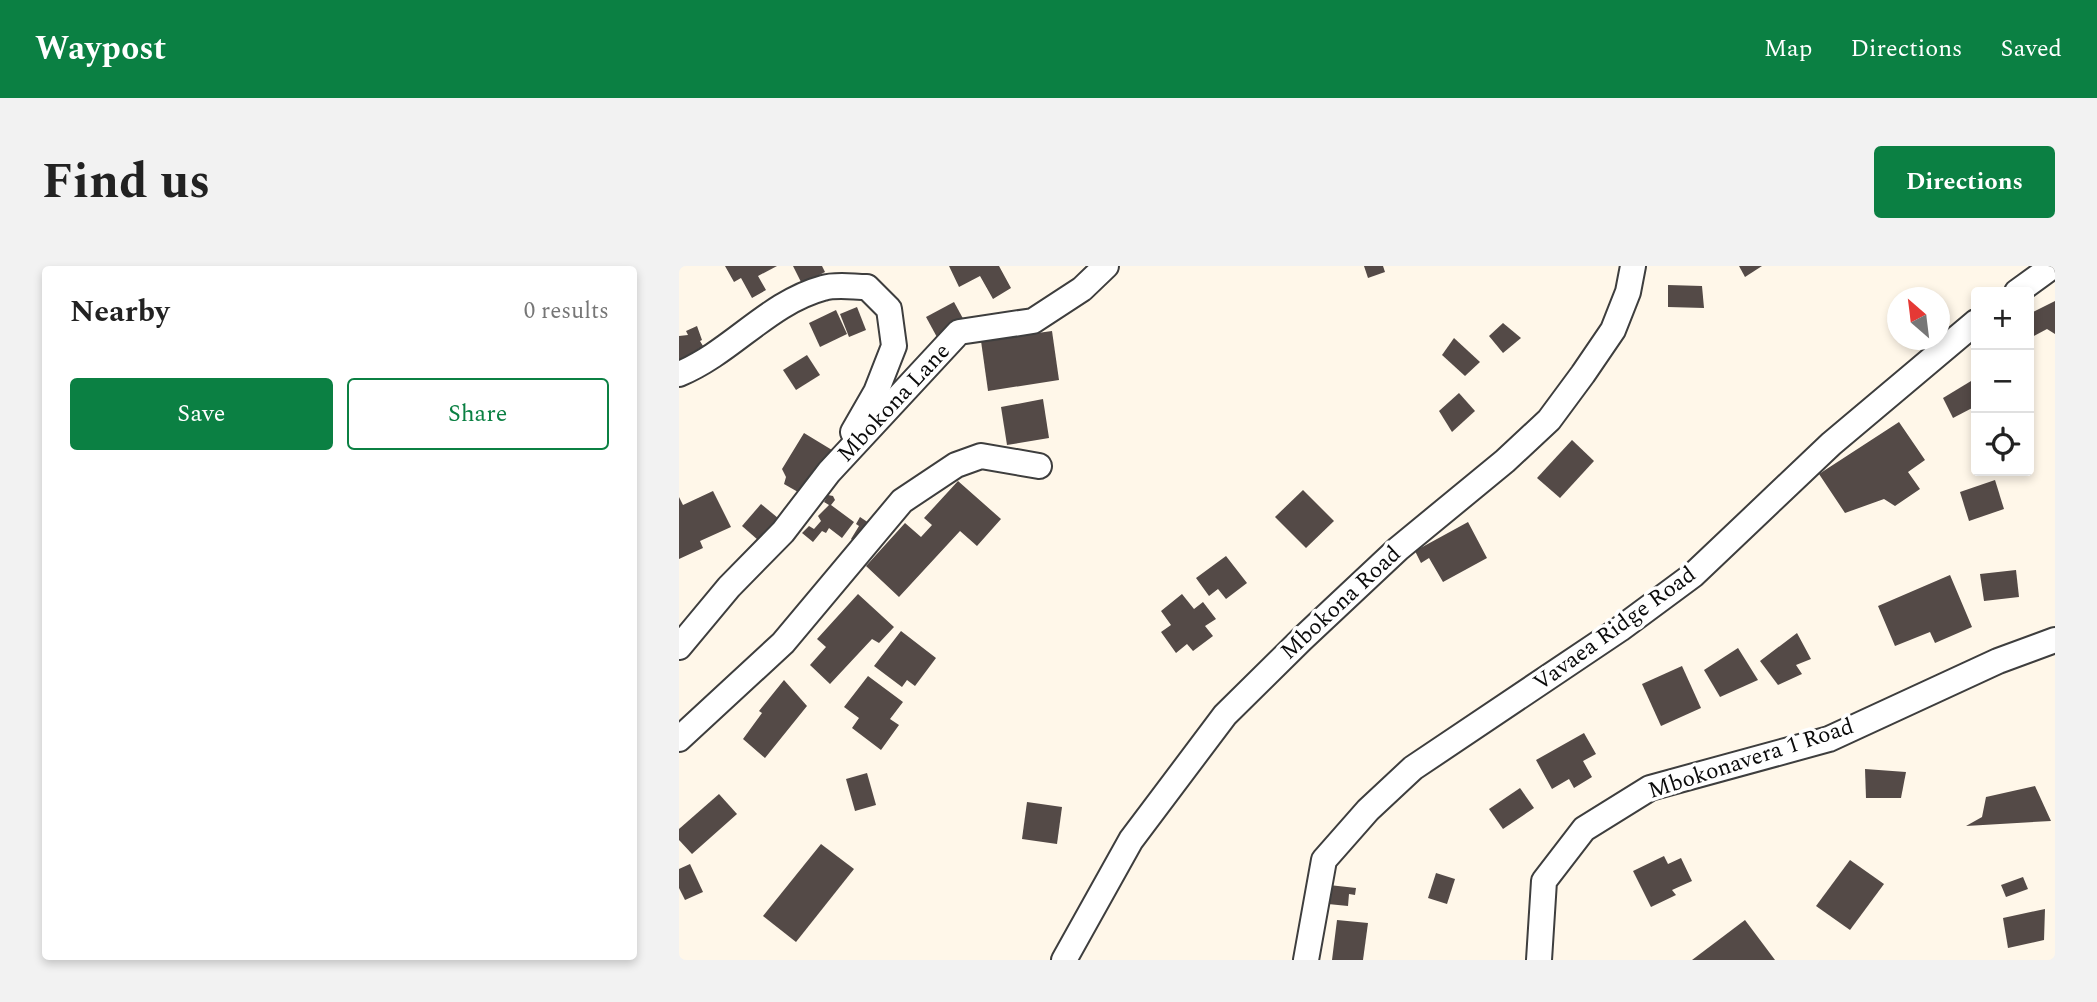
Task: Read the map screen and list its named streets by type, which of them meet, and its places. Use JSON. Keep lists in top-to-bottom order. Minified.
{"streets":{"street":["Mbokona Lane","Mbokona Road","Vavaea Ridge Road","Mbokonavera 1 Road"]},"north":"top left","page":{"header":"Waypost","nav":["Map","Directions","Saved"],"title":"Find us","buttons":["Directions",["Save","Share"]],"heading":["Nearby","0 results"],"map_buttons":["+","−"]}}
